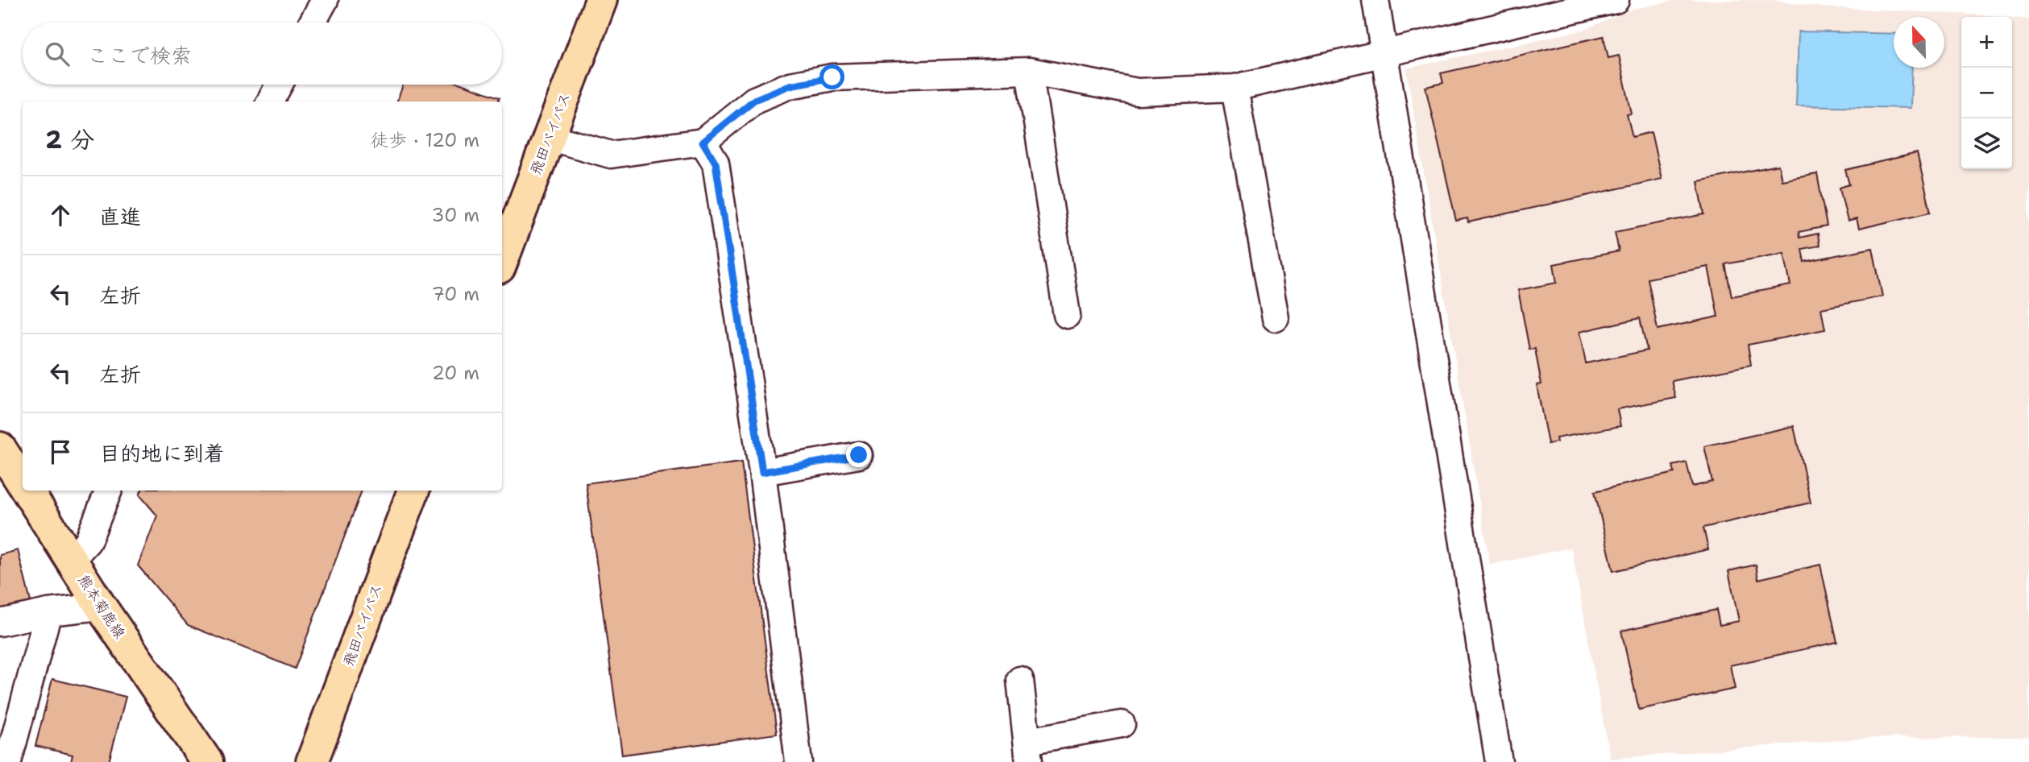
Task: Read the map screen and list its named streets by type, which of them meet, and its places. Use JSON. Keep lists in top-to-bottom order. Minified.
{"streets":{"main road":["飛田バイパス","熊本菊鹿線"]},"north":"top","page":{"map_buttons":["+","−"],"search":"ここで検索","heading":["2 分","徒歩 · 120 m"],"list":[["直進","30 m"],["左折","70 m"],["左折","20 m"],"目的地に到着"]}}
